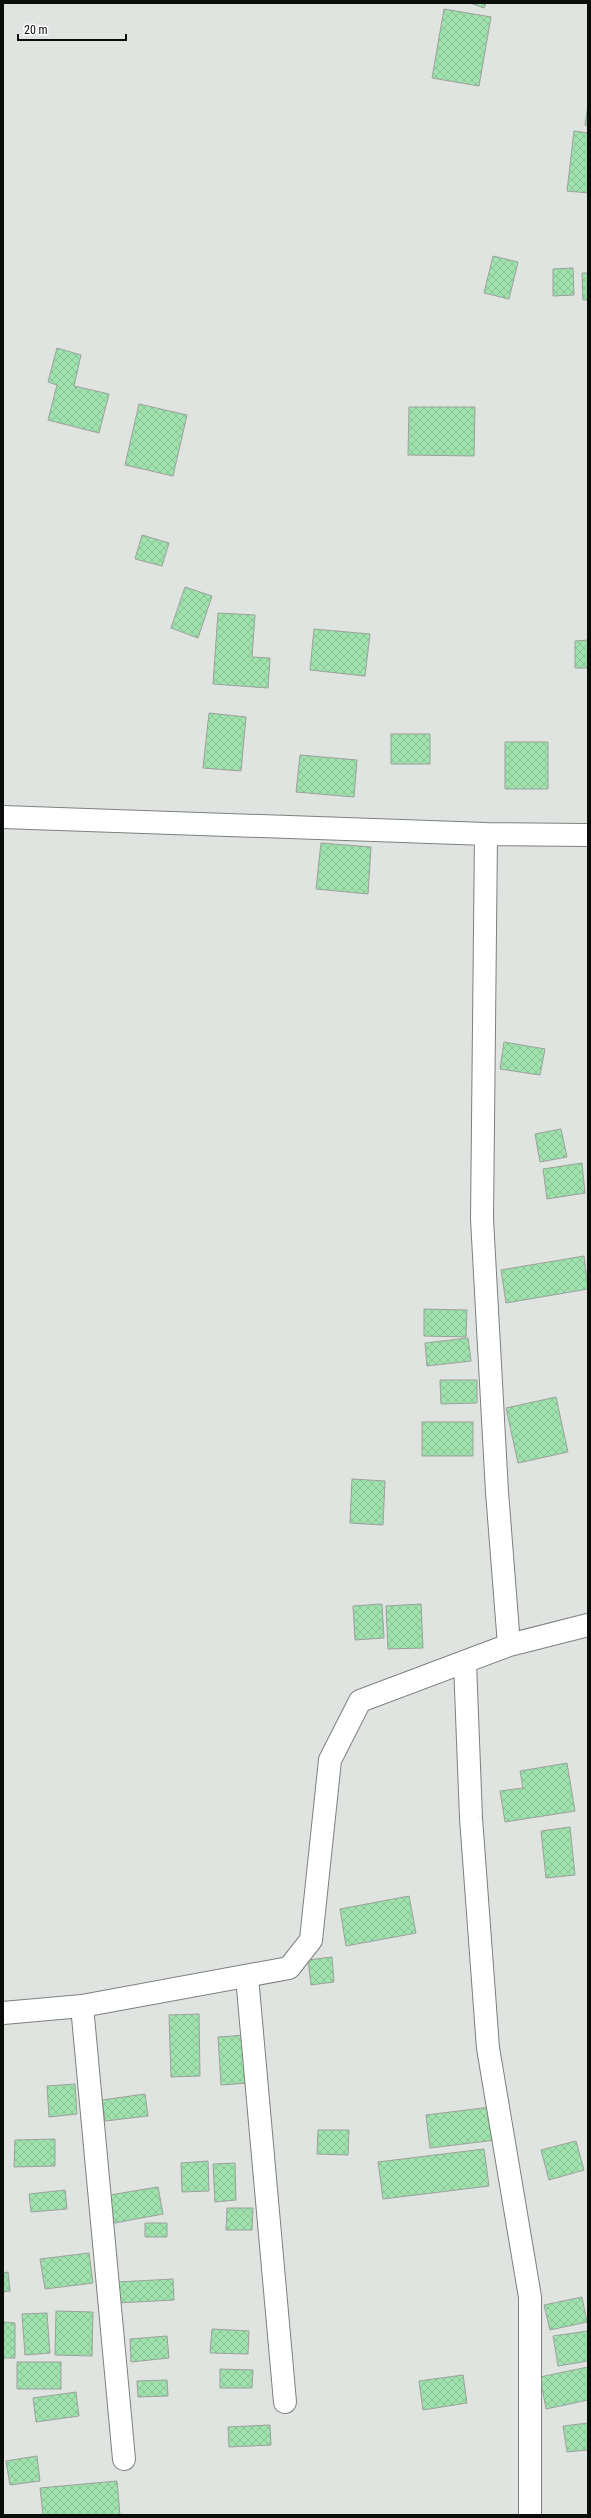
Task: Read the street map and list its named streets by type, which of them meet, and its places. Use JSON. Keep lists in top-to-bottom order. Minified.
{"scale_bar":"20 m"}
